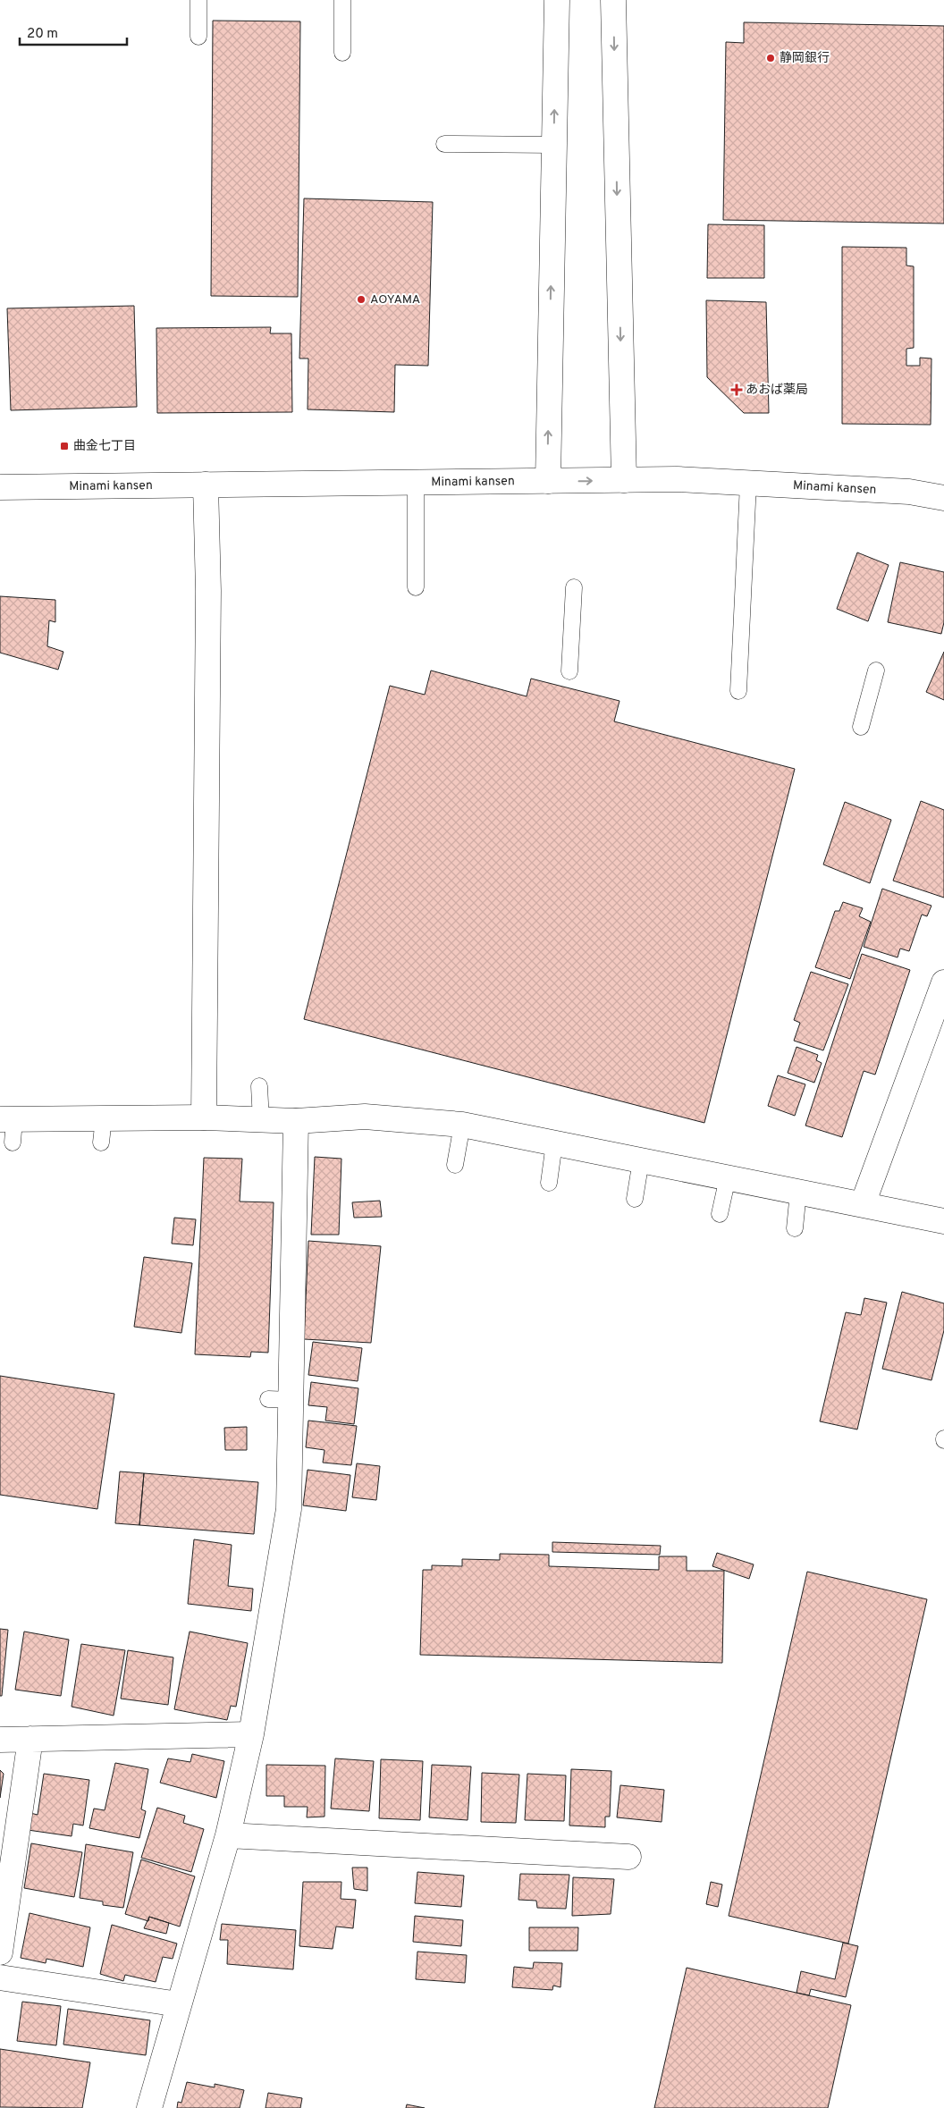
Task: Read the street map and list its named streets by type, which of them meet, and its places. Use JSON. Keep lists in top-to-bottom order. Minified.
{"streets":{"street":["Minami kansen"]},"places":{"other":["静岡銀行","AOYAMA"],"health":["あおば薬局"],"transit":["曲金七丁目"]},"scale_bar":"20 m"}
